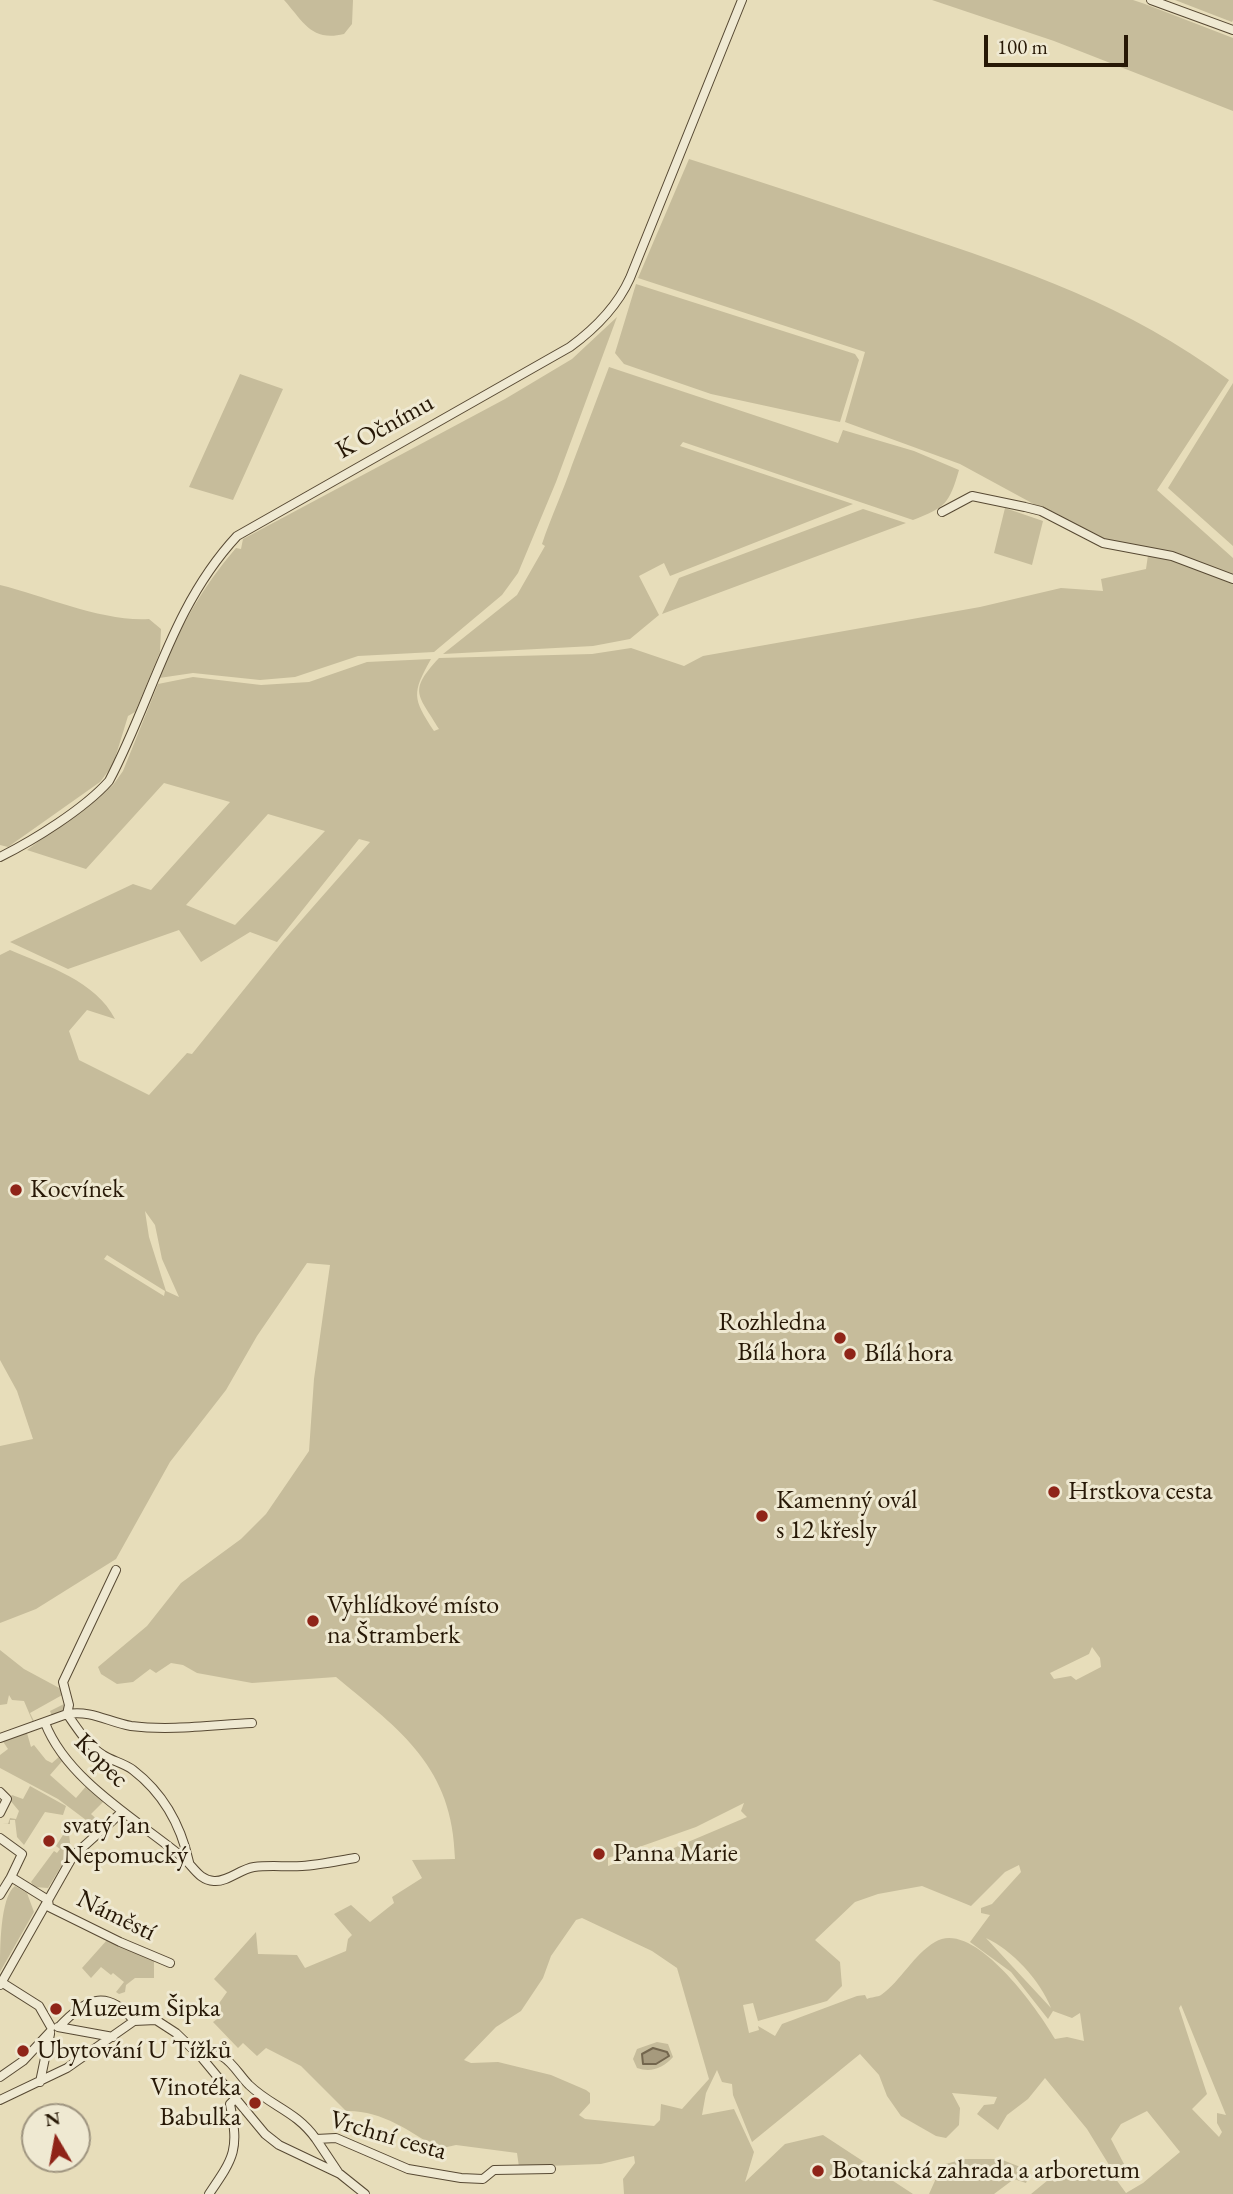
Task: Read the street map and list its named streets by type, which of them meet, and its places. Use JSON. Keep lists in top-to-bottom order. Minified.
{"streets":{"street":["K Očnímu","Kopec","Náměstí","Vrchní cesta"]},"crossings":[["Kopec","Náměstí"]],"places":["Kocvínek","Rozhledna Bílá hora","Bílá hora","Hrstkova cesta","Kamenný ovál s 12 křesly","Vyhlídkové místo na Štramberk","svatý Jan Nepomucký","Panna Marie","Muzeum Šipka","Ubytování U Tížků","Vinotéka Babulka","Botanická zahrada a arboretum"],"scale_bar":"100 m","north":"top"}
